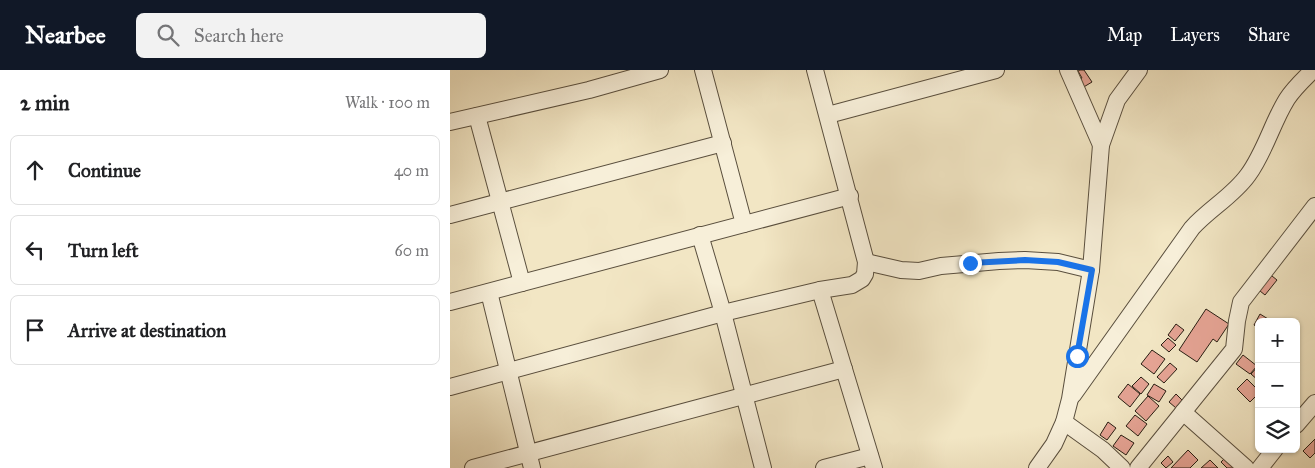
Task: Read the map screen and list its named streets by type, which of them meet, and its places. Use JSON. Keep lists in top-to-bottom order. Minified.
{"page":{"header":"Nearbee","search":"Search here","nav":["Map","Layers","Share"],"heading":["2 min","Walk · 100 m"],"list":[["Continue","40 m"],["Turn left","60 m"],"Arrive at destination"],"map_buttons":["+","−"]}}
